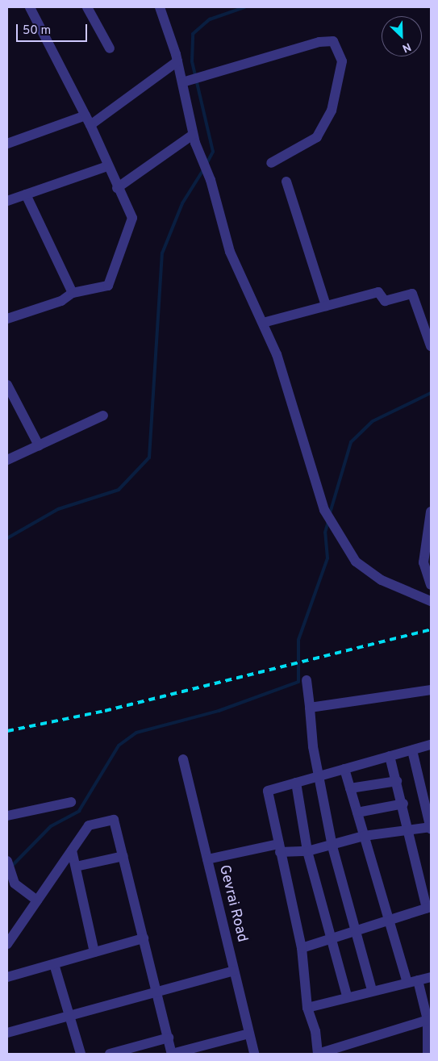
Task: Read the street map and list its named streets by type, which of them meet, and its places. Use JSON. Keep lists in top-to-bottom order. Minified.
{"streets":{"street":["Gevrai Road"]},"scale_bar":"50 m","north":"bottom right"}
